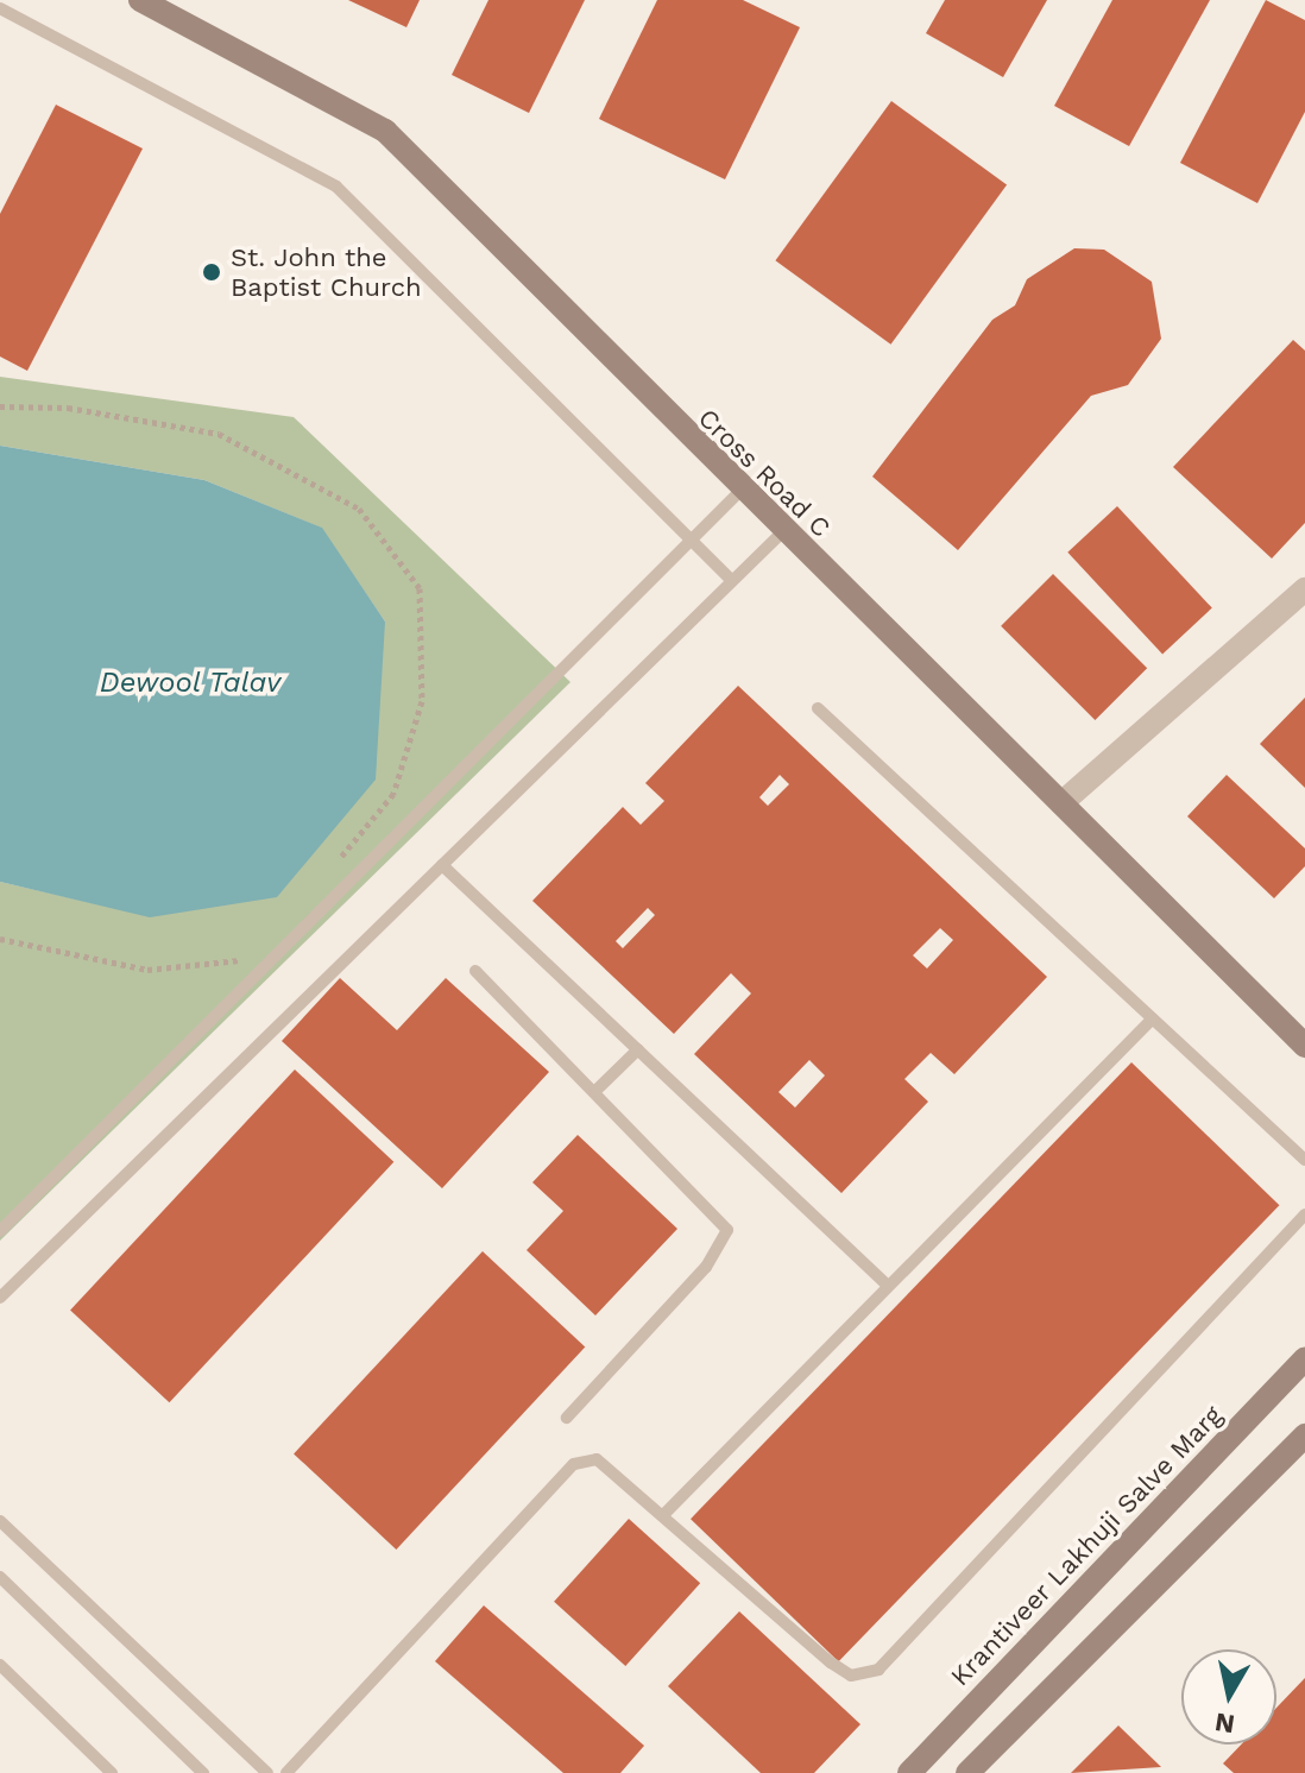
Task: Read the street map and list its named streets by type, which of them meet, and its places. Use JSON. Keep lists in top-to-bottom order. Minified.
{"streets":{"main road":["Cross Road C","Krantiveer Lakhuji Salve Marg"]},"water":["Dewool Talav"],"places":["St. John the Baptist Church"],"north":"bottom"}
